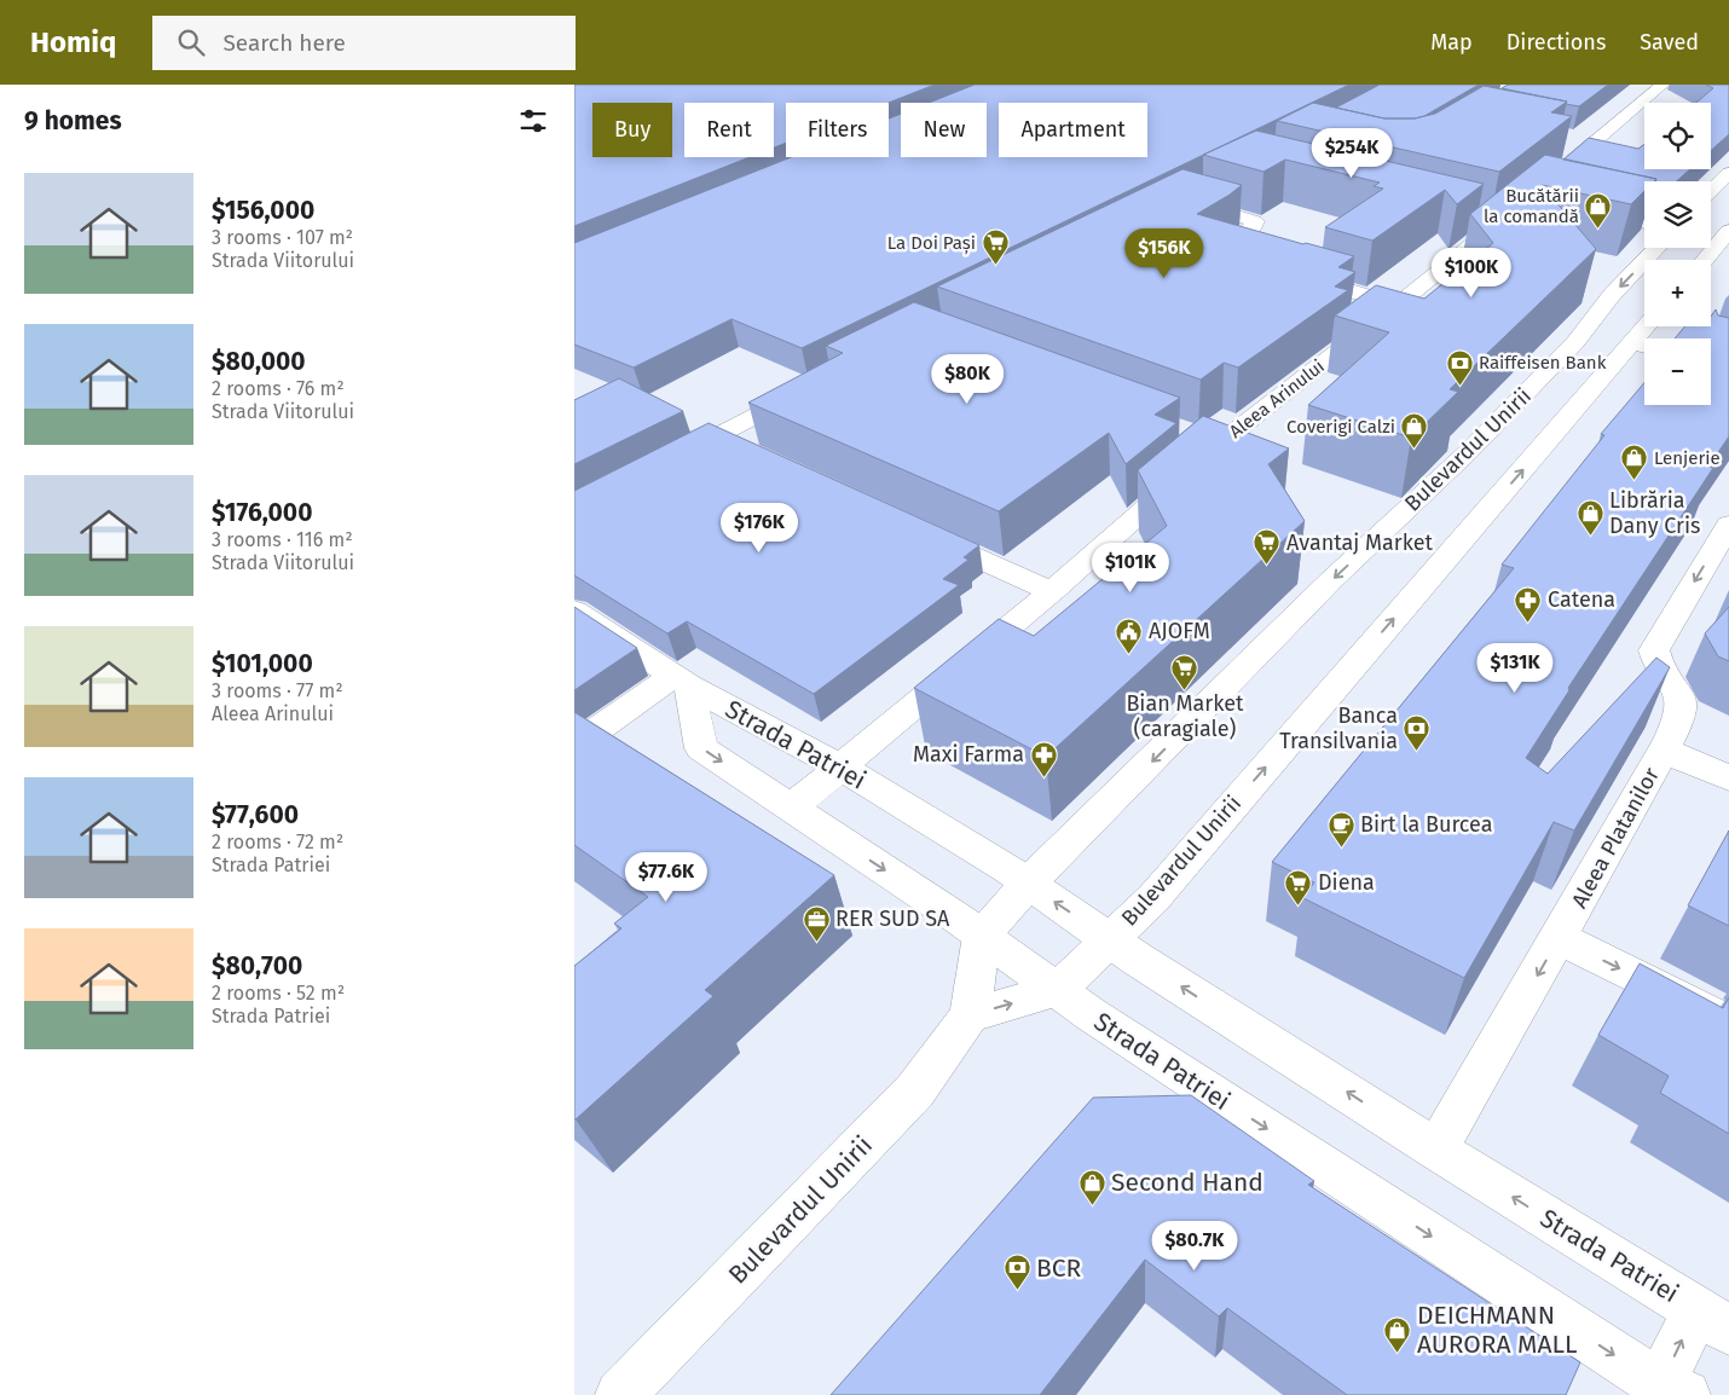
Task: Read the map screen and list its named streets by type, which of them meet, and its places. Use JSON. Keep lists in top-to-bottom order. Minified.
{"streets":{"street":["Aleea Arinului","Bulevardul Unirii","Strada Patriei","Aleea Platanilor"]},"crossings":[["Aleea Arinului","Strada Patriei"],["Bulevardul Unirii","Strada Patriei"],["Strada Patriei","Aleea Platanilor"]],"one_way":["Aleea Platanilor"],"places":{"shop":["Bucătării la comandă","Coverigi Calzi","Lenjerie","Librăria Dany Cris","Second Hand","DEICHMANN AURORA MALL"],"supermarket":["La Doi Pași","Avantaj Market","Bian Market (caragiale)","Diena"],"bank":["Raiffeisen Bank","Banca Transilvania","BCR"],"pharmacy":["Catena","Maxi Farma"],"public building":["AJOFM"],"cafe":["Birt la Burcea"],"office":["RER SUD SA"]},"page":{"header":"Homiq","search":"Search here","nav":["Map","Directions","Saved"],"heading":"9 homes","map_buttons":["+","−"],"chip":["Buy","Rent","Filters","New","Apartment"],"price":["$254K","$156K","$100K","$80K","$176K","$101K","$131K","$77.6K","$80.7K"],"list":[{"name":"$156,000","note":"3 rooms · 107 m² · Strada Viitorului"},{"name":"$80,000","note":"2 rooms · 76 m² · Strada Viitorului"},{"name":"$176,000","note":"3 rooms · 116 m² · Strada Viitorului"},{"name":"$101,000","note":"3 rooms · 77 m² · Aleea Arinului"},{"name":"$77,600","note":"2 rooms · 72 m² · Strada Patriei"},{"name":"$80,700","note":"2 rooms · 52 m² · Strada Patriei"}]}}
